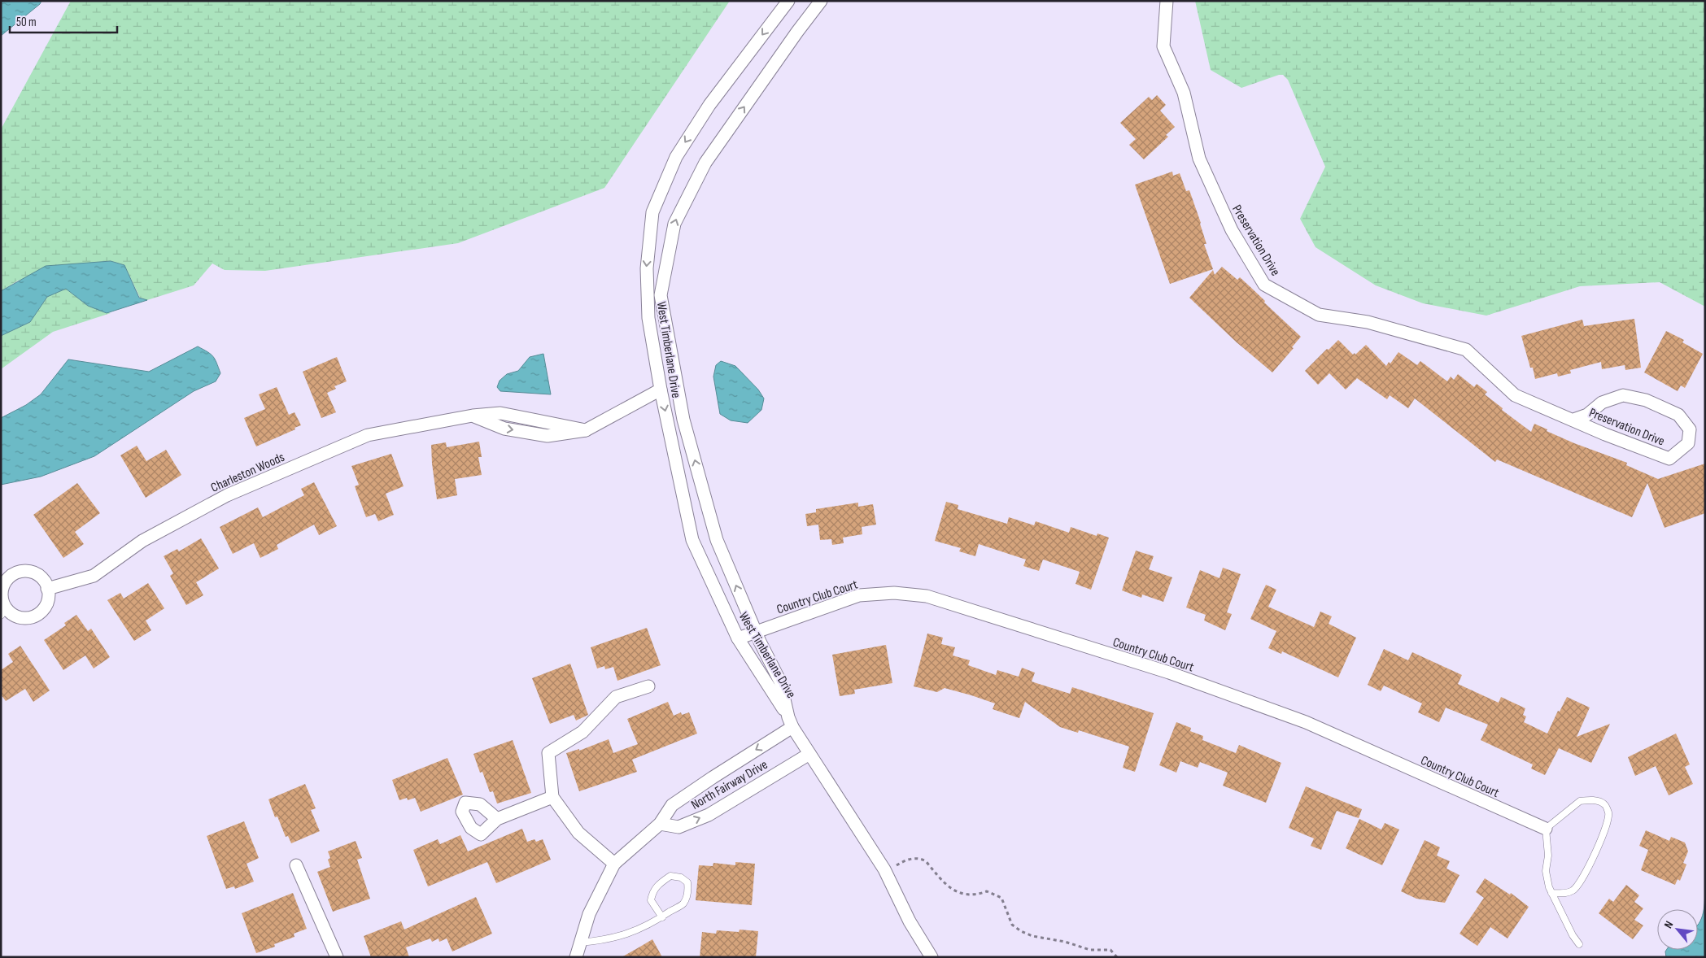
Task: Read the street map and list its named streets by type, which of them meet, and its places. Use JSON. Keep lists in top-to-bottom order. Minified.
{"streets":{"street":["Preservation Drive","West Timberlane Drive","Charleston Woods","Country Club Court","North Fairway Drive"]},"crossings":[["West Timberlane Drive","Charleston Woods"],["West Timberlane Drive","Country Club Court"],["West Timberlane Drive","North Fairway Drive"]],"scale_bar":"50 m","north":"top left"}
